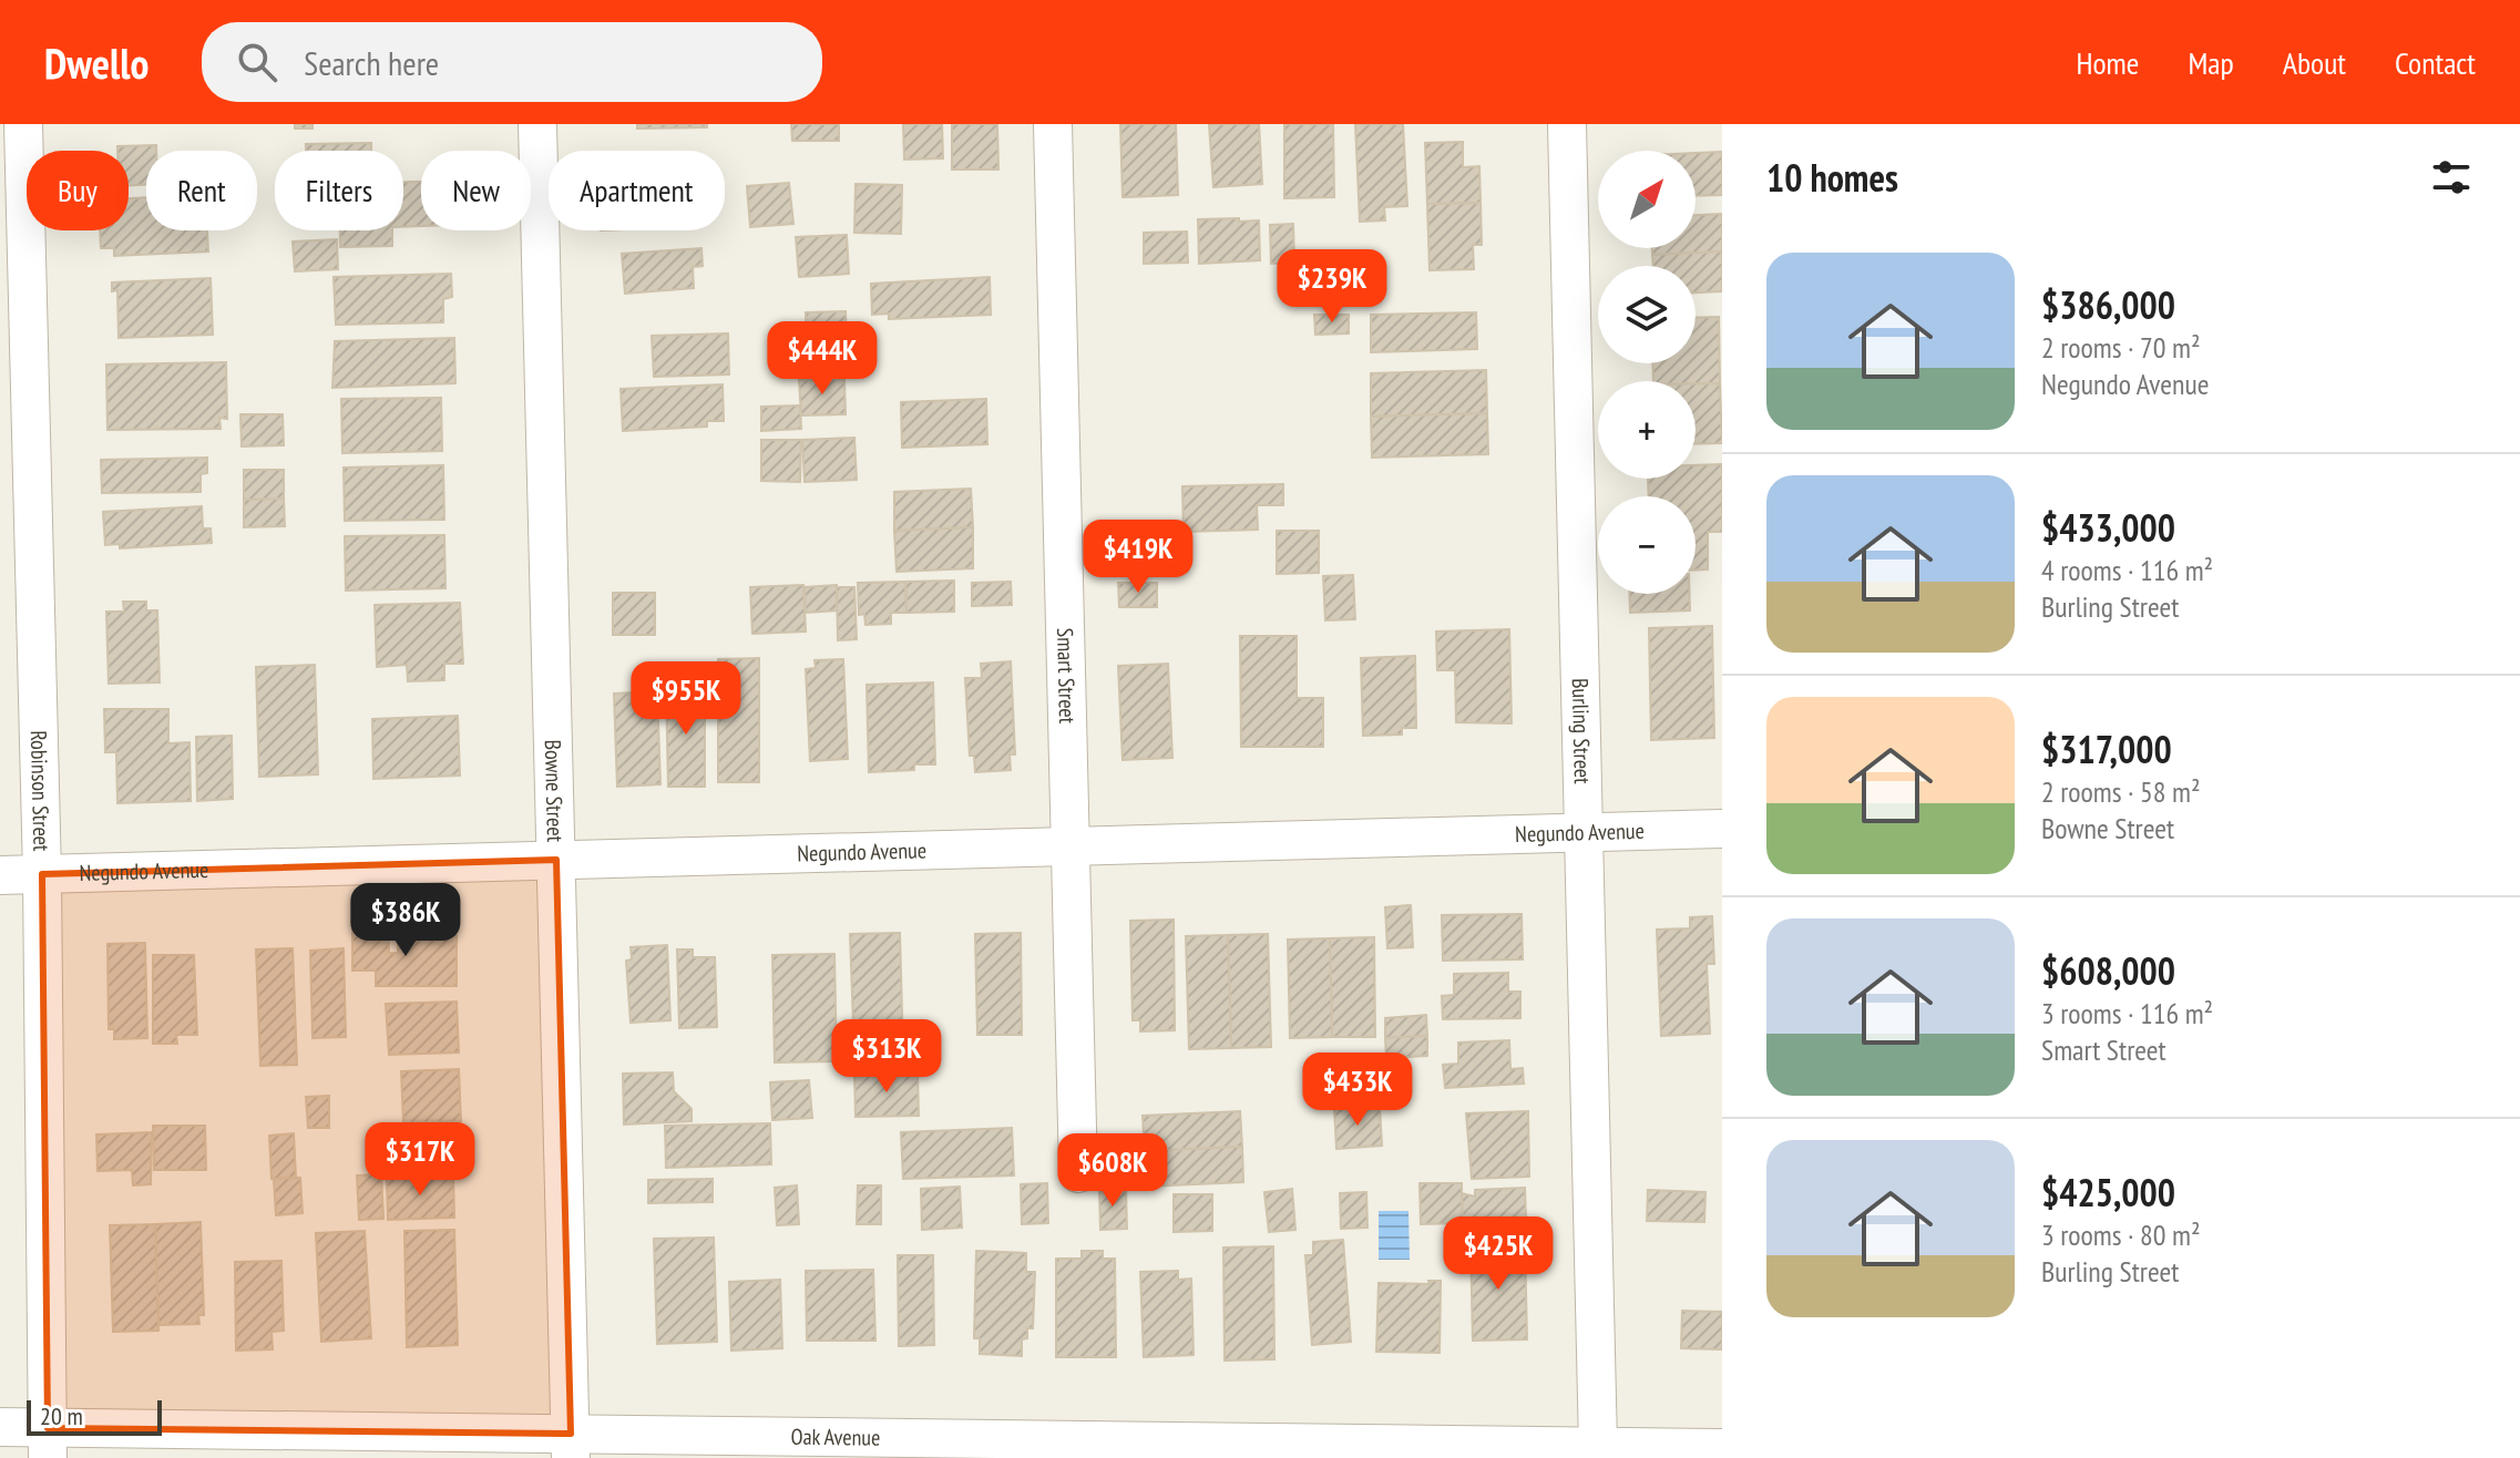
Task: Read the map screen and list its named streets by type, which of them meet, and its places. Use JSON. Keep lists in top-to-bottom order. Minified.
{"streets":{"street":["Smart Street","Burling Street","Robinson Street","Bowne Street","Negundo Avenue","Oak Avenue"]},"crossings":[["Smart Street","Negundo Avenue"],["Burling Street","Negundo Avenue"],["Burling Street","Oak Avenue"],["Robinson Street","Negundo Avenue"],["Robinson Street","Oak Avenue"],["Bowne Street","Negundo Avenue"],["Bowne Street","Oak Avenue"]],"scale_bar":"20 m","north":"top right","page":{"header":"Dwello","search":"Search here","nav":["Home","Map","About","Contact"],"heading":"10 homes","map_buttons":["+","−"],"chip":["Buy","Rent","Filters","New","Apartment"],"list":[{"name":"$386,000","note":"2 rooms · 70 m² · Negundo Avenue"},{"name":"$433,000","note":"4 rooms · 116 m² · Burling Street"},{"name":"$317,000","note":"2 rooms · 58 m² · Bowne Street"},{"name":"$608,000","note":"3 rooms · 116 m² · Smart Street"},{"name":"$425,000","note":"3 rooms · 80 m² · Burling Street"}],"price":["$239K","$444K","$419K","$955K","$386K","$313K","$433K","$317K","$608K","$425K"],"scale":"20 m"}}
